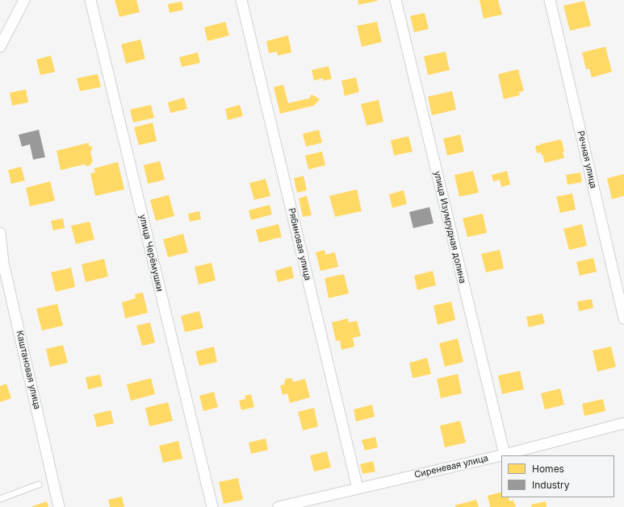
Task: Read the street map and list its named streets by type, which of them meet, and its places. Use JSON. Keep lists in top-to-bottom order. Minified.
{"streets":{"street":["Речная улица","улица Изумрудная долина","Рябиновая улица","улица Черёмушки","Каштановая улица","Сиреневая улица"]},"crossings":[["улица Изумрудная долина","Сиреневая улица"],["Рябиновая улица","Сиреневая улица"]],"legend":["Homes","Industry"]}
